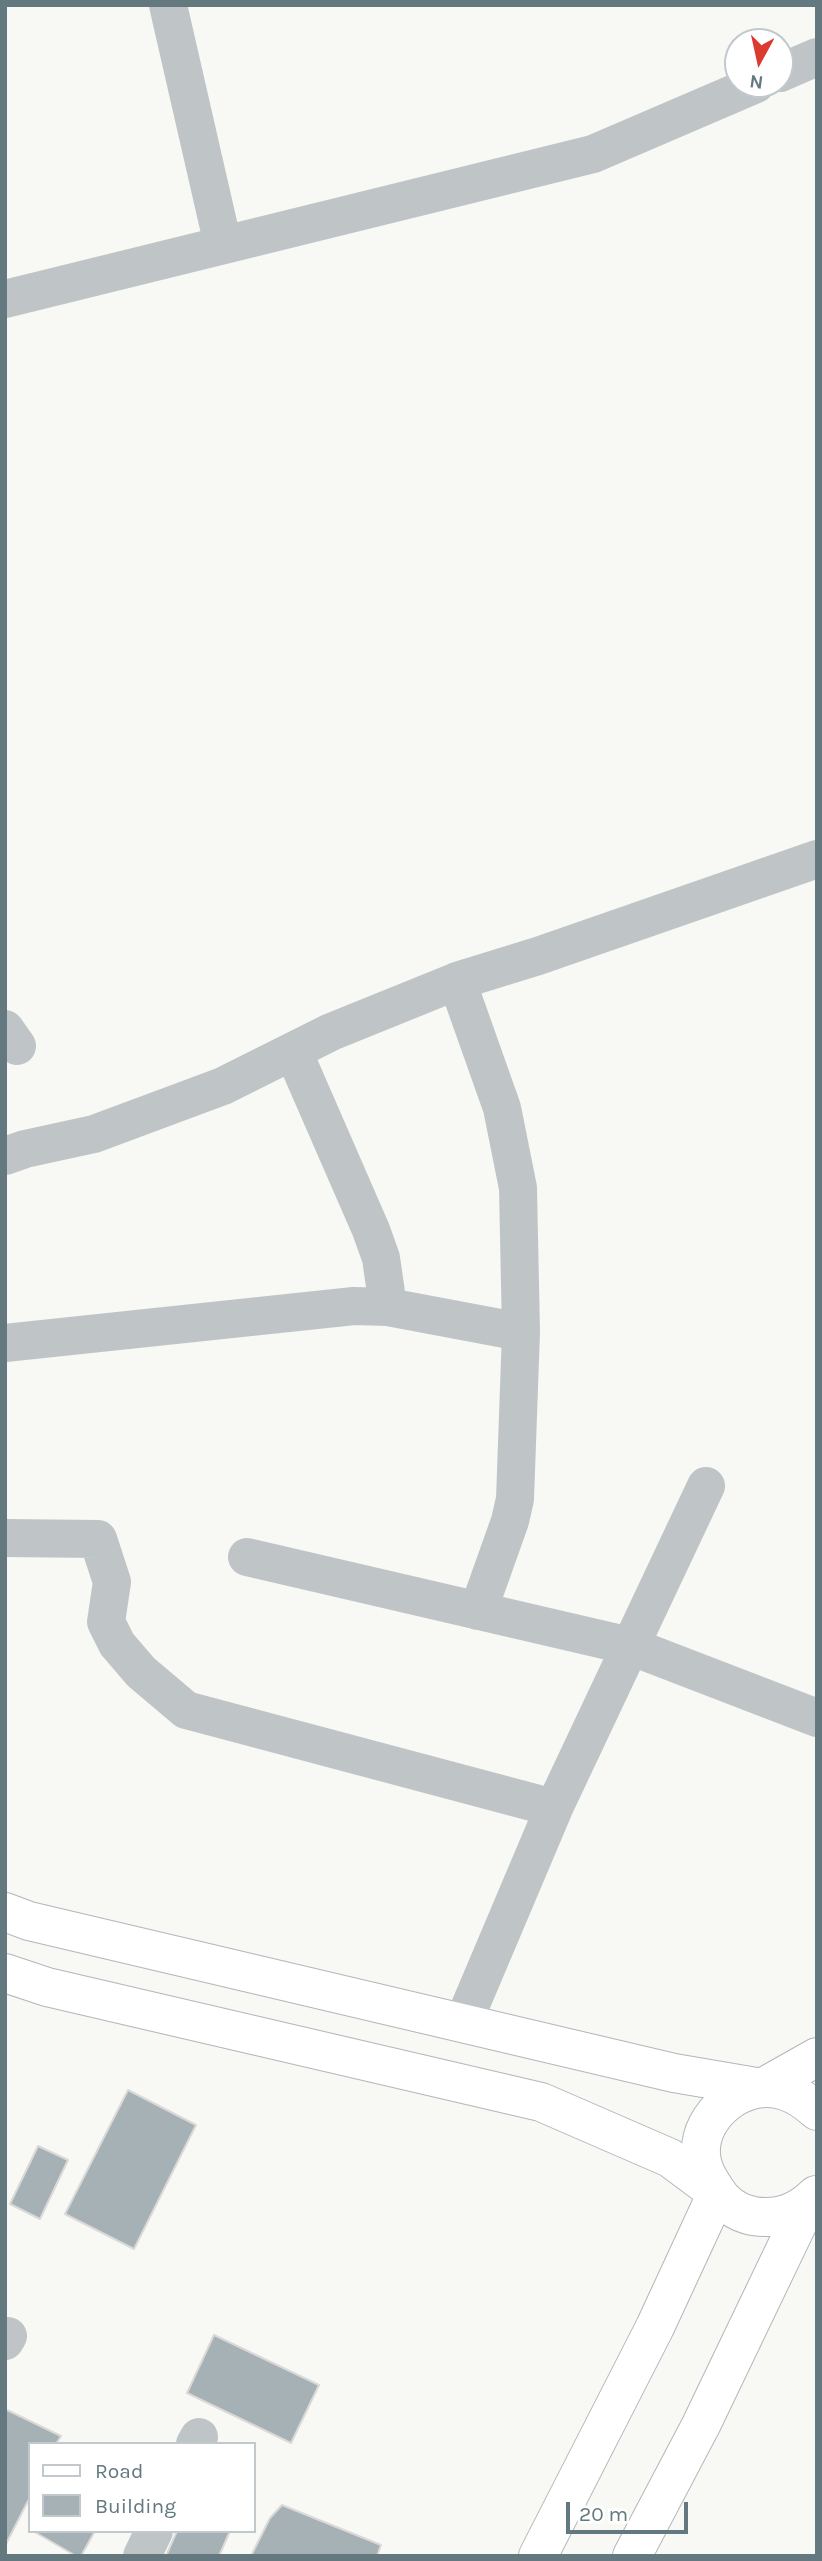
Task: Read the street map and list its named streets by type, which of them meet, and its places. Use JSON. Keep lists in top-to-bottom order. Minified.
{"legend":["Road","Building"],"scale_bar":"20 m","north":"bottom"}
